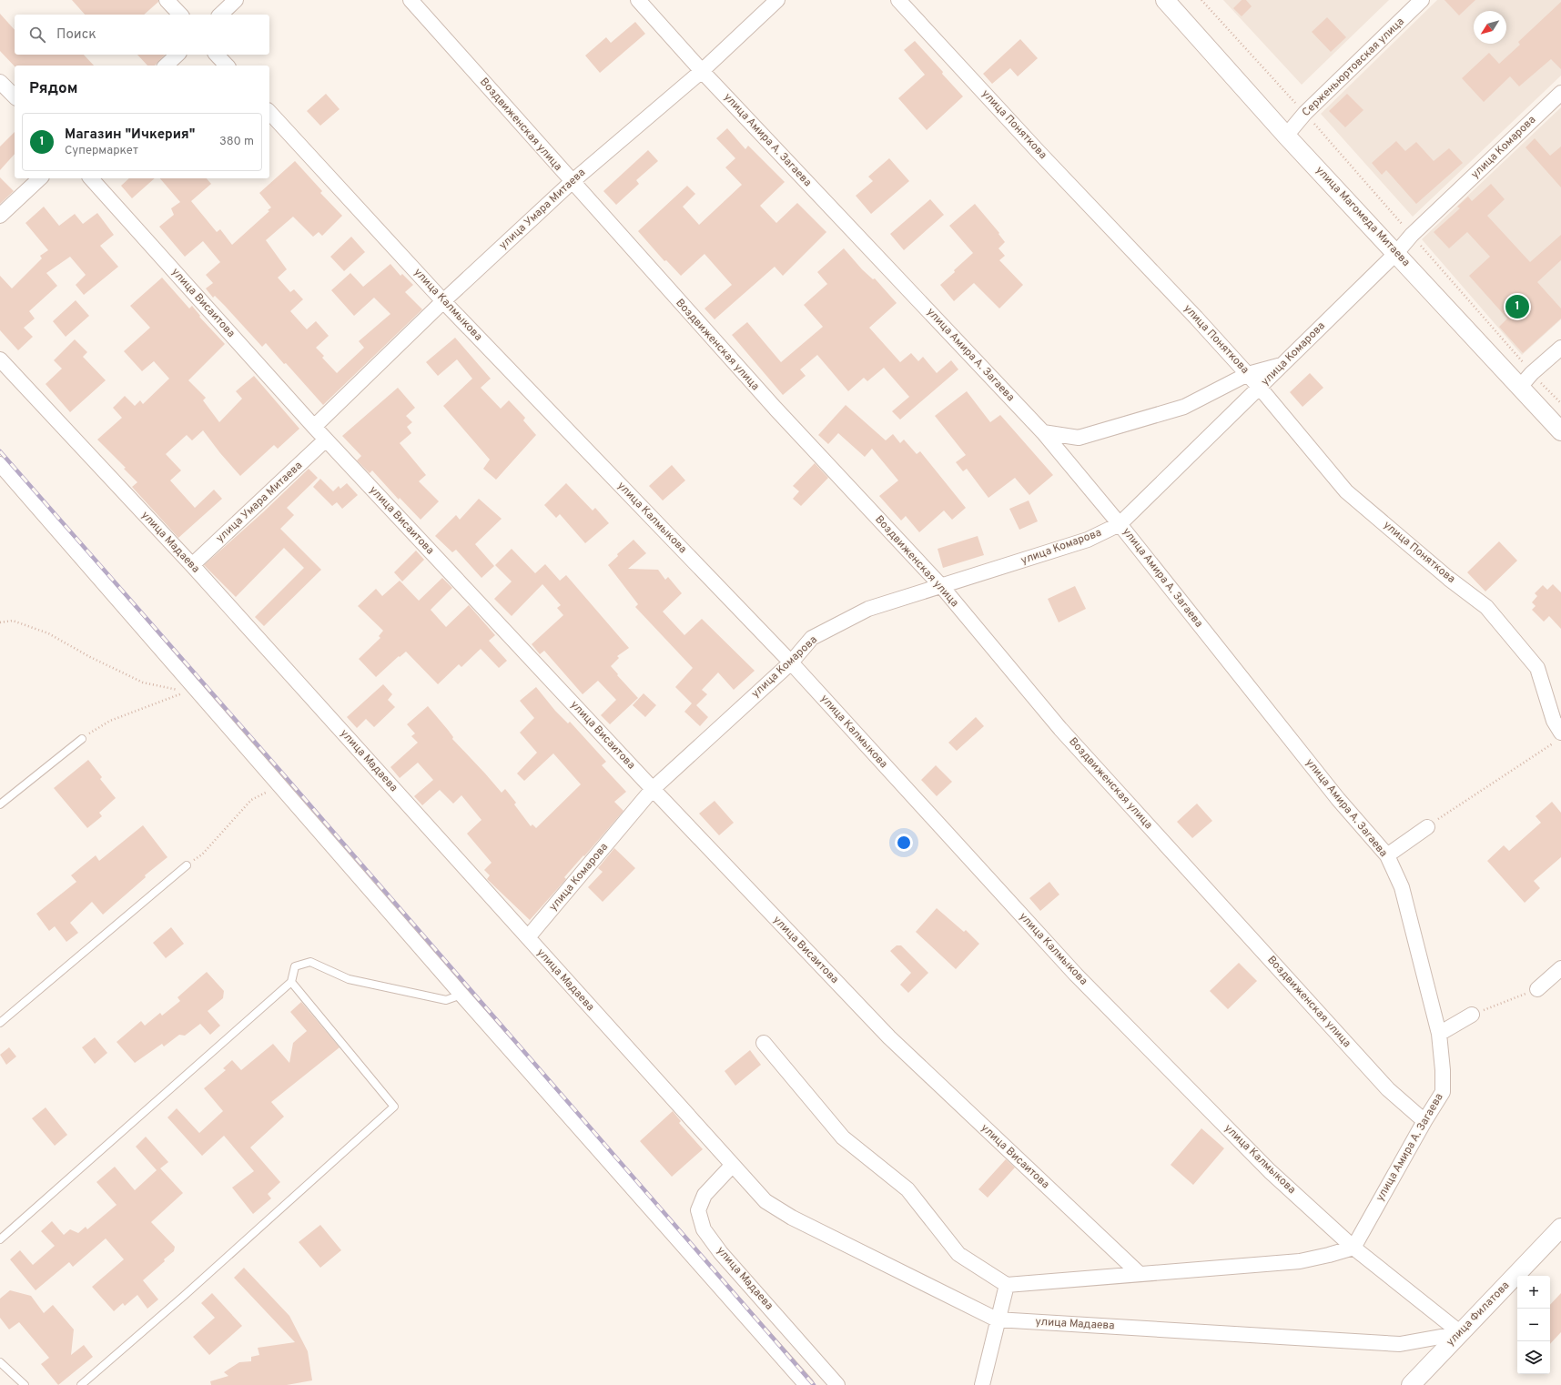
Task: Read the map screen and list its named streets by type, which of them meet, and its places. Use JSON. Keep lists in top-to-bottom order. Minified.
{"streets":{"street":["Серженьюртовская улица","Воздвиженская улица","улица Поняткова","улица Амира А. Загаева","улица Комарова","улица Умара Митаева","улица Магомеда Митаева","улица Висаитова","улица Калмыкова","улица Мадаева","улица Филатова"]},"crossings":[["Серженьюртовская улица","улица Магомеда Митаева"],["Воздвиженская улица","улица Амира А. Загаева"],["Воздвиженская улица","улица Комарова"],["Воздвиженская улица","улица Умара Митаева"],["улица Поняткова","улица Комарова"],["улица Амира А. Загаева","улица Комарова"],["улица Амира А. Загаева","улица Умара Митаева"],["улица Амира А. Загаева","улица Калмыкова"],["улица Комарова","улица Магомеда Митаева"],["улица Комарова","улица Висаитова"],["улица Комарова","улица Калмыкова"],["улица Комарова","улица Мадаева"],["улица Умара Митаева","улица Висаитова"],["улица Умара Митаева","улица Калмыкова"],["улица Умара Митаева","улица Мадаева"],["улица Калмыкова","улица Мадаева"],["улица Калмыкова","улица Филатова"],["улица Мадаева","улица Филатова"]],"north":"bottom left","page":{"search":"Поиск","heading":"Рядом","list":[{"mark":"1","name":"Магазин \"Ичкерия\"","note":"Супермаркет","value":"380 m"}],"pins":"1","map_buttons":["+","−"]}}
